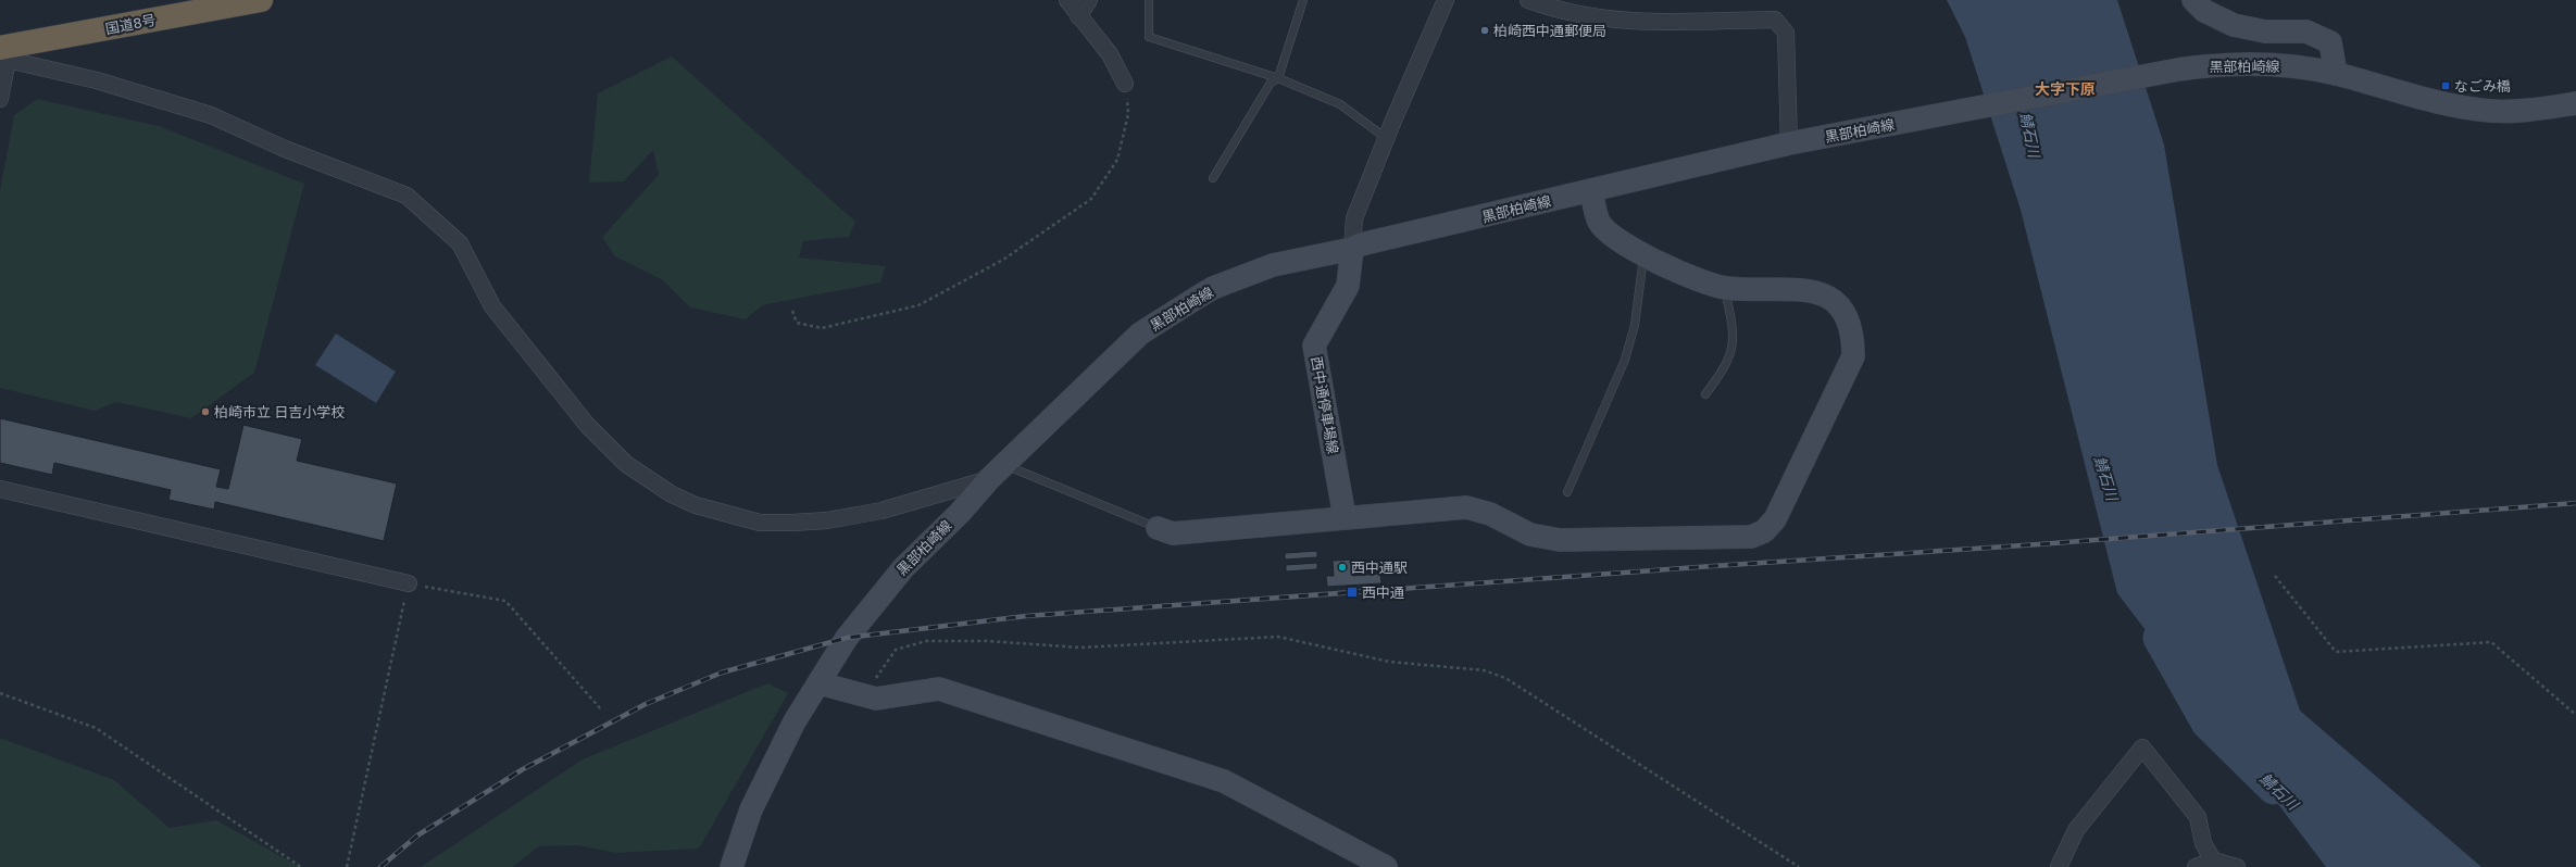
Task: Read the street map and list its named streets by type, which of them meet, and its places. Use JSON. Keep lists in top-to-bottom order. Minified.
{"streets":{"highway":["国道8号"],"main road":["黒部柏崎線","西中通停車場線"]},"crossings":[["黒部柏崎線","西中通停車場線"]],"districts":["大字下原"],"water":["鯖石川"],"places":{"other":["柏崎西中通郵便局","柏崎市立 日吉小学校","西中通駅"],"transit":["なごみ橋","西中通"]}}
